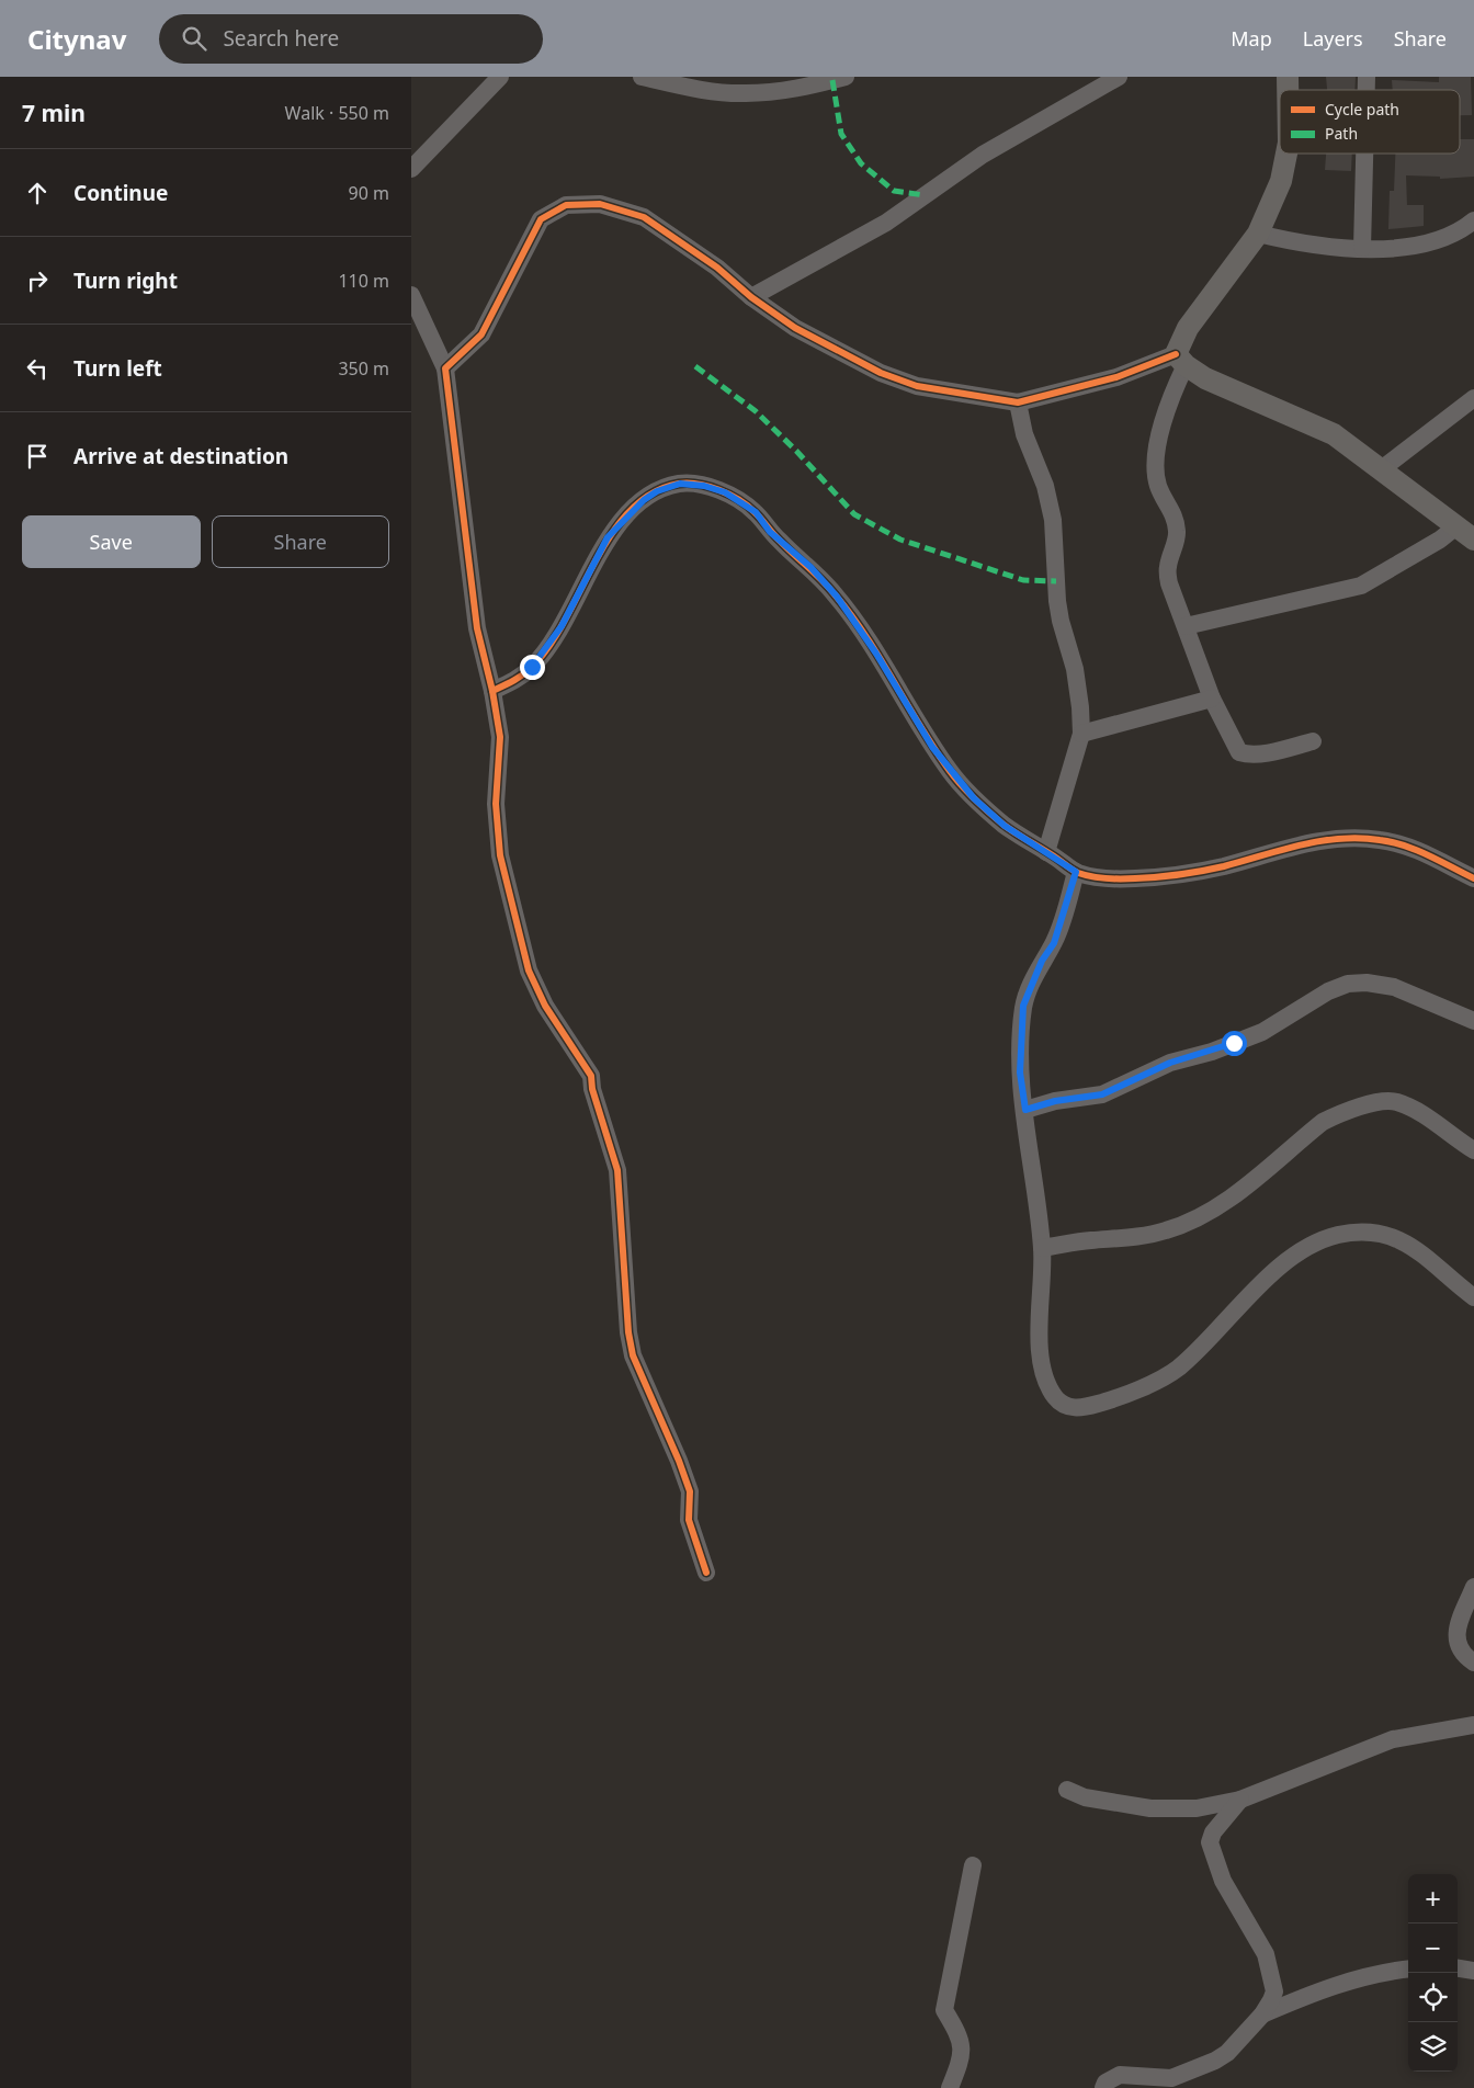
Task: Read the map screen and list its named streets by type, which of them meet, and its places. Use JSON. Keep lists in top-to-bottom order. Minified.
{"legend":["Cycle path","Path"],"page":{"header":"Citynav","search":"Search here","nav":["Map","Layers","Share"],"heading":["7 min","Walk · 550 m"],"list":[["Continue","90 m"],["Turn right","110 m"],["Turn left","350 m"],"Arrive at destination"],"buttons":["Save","Share"],"map_buttons":["+","−"]}}
